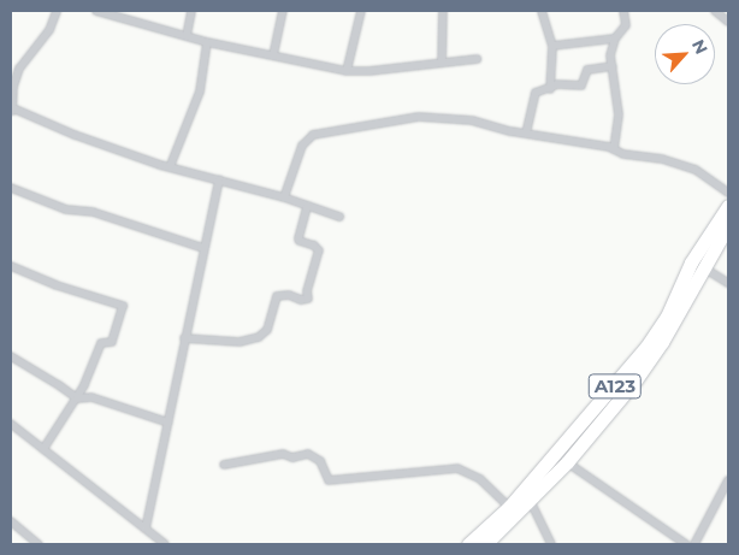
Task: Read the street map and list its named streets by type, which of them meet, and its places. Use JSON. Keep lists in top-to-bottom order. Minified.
{"streets":{"highway":["A123"]},"north":"top right"}
